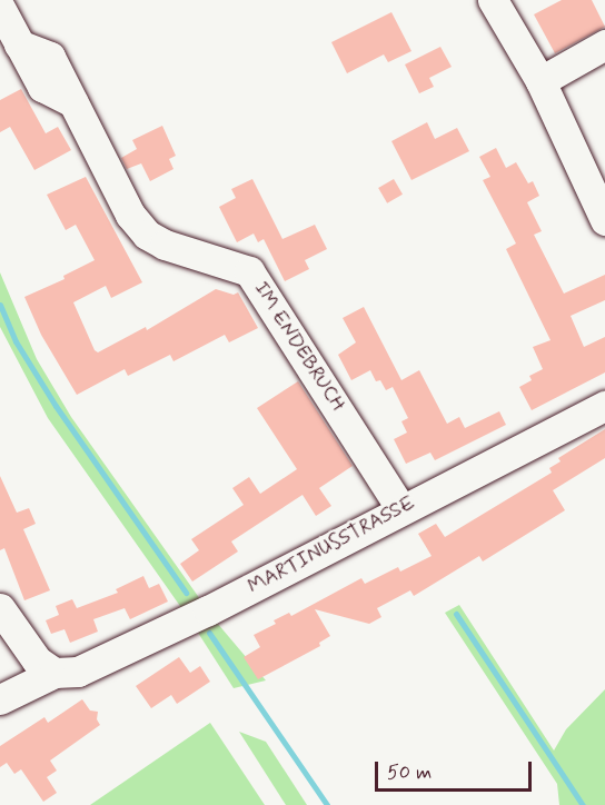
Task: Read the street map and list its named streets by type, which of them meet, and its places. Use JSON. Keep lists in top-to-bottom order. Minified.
{"streets":{"street":["IM ENDEBRUCH","MARTINUSSTRASSE"]},"crossings":[["IM ENDEBRUCH","MARTINUSSTRASSE"]],"scale_bar":"50 m"}
